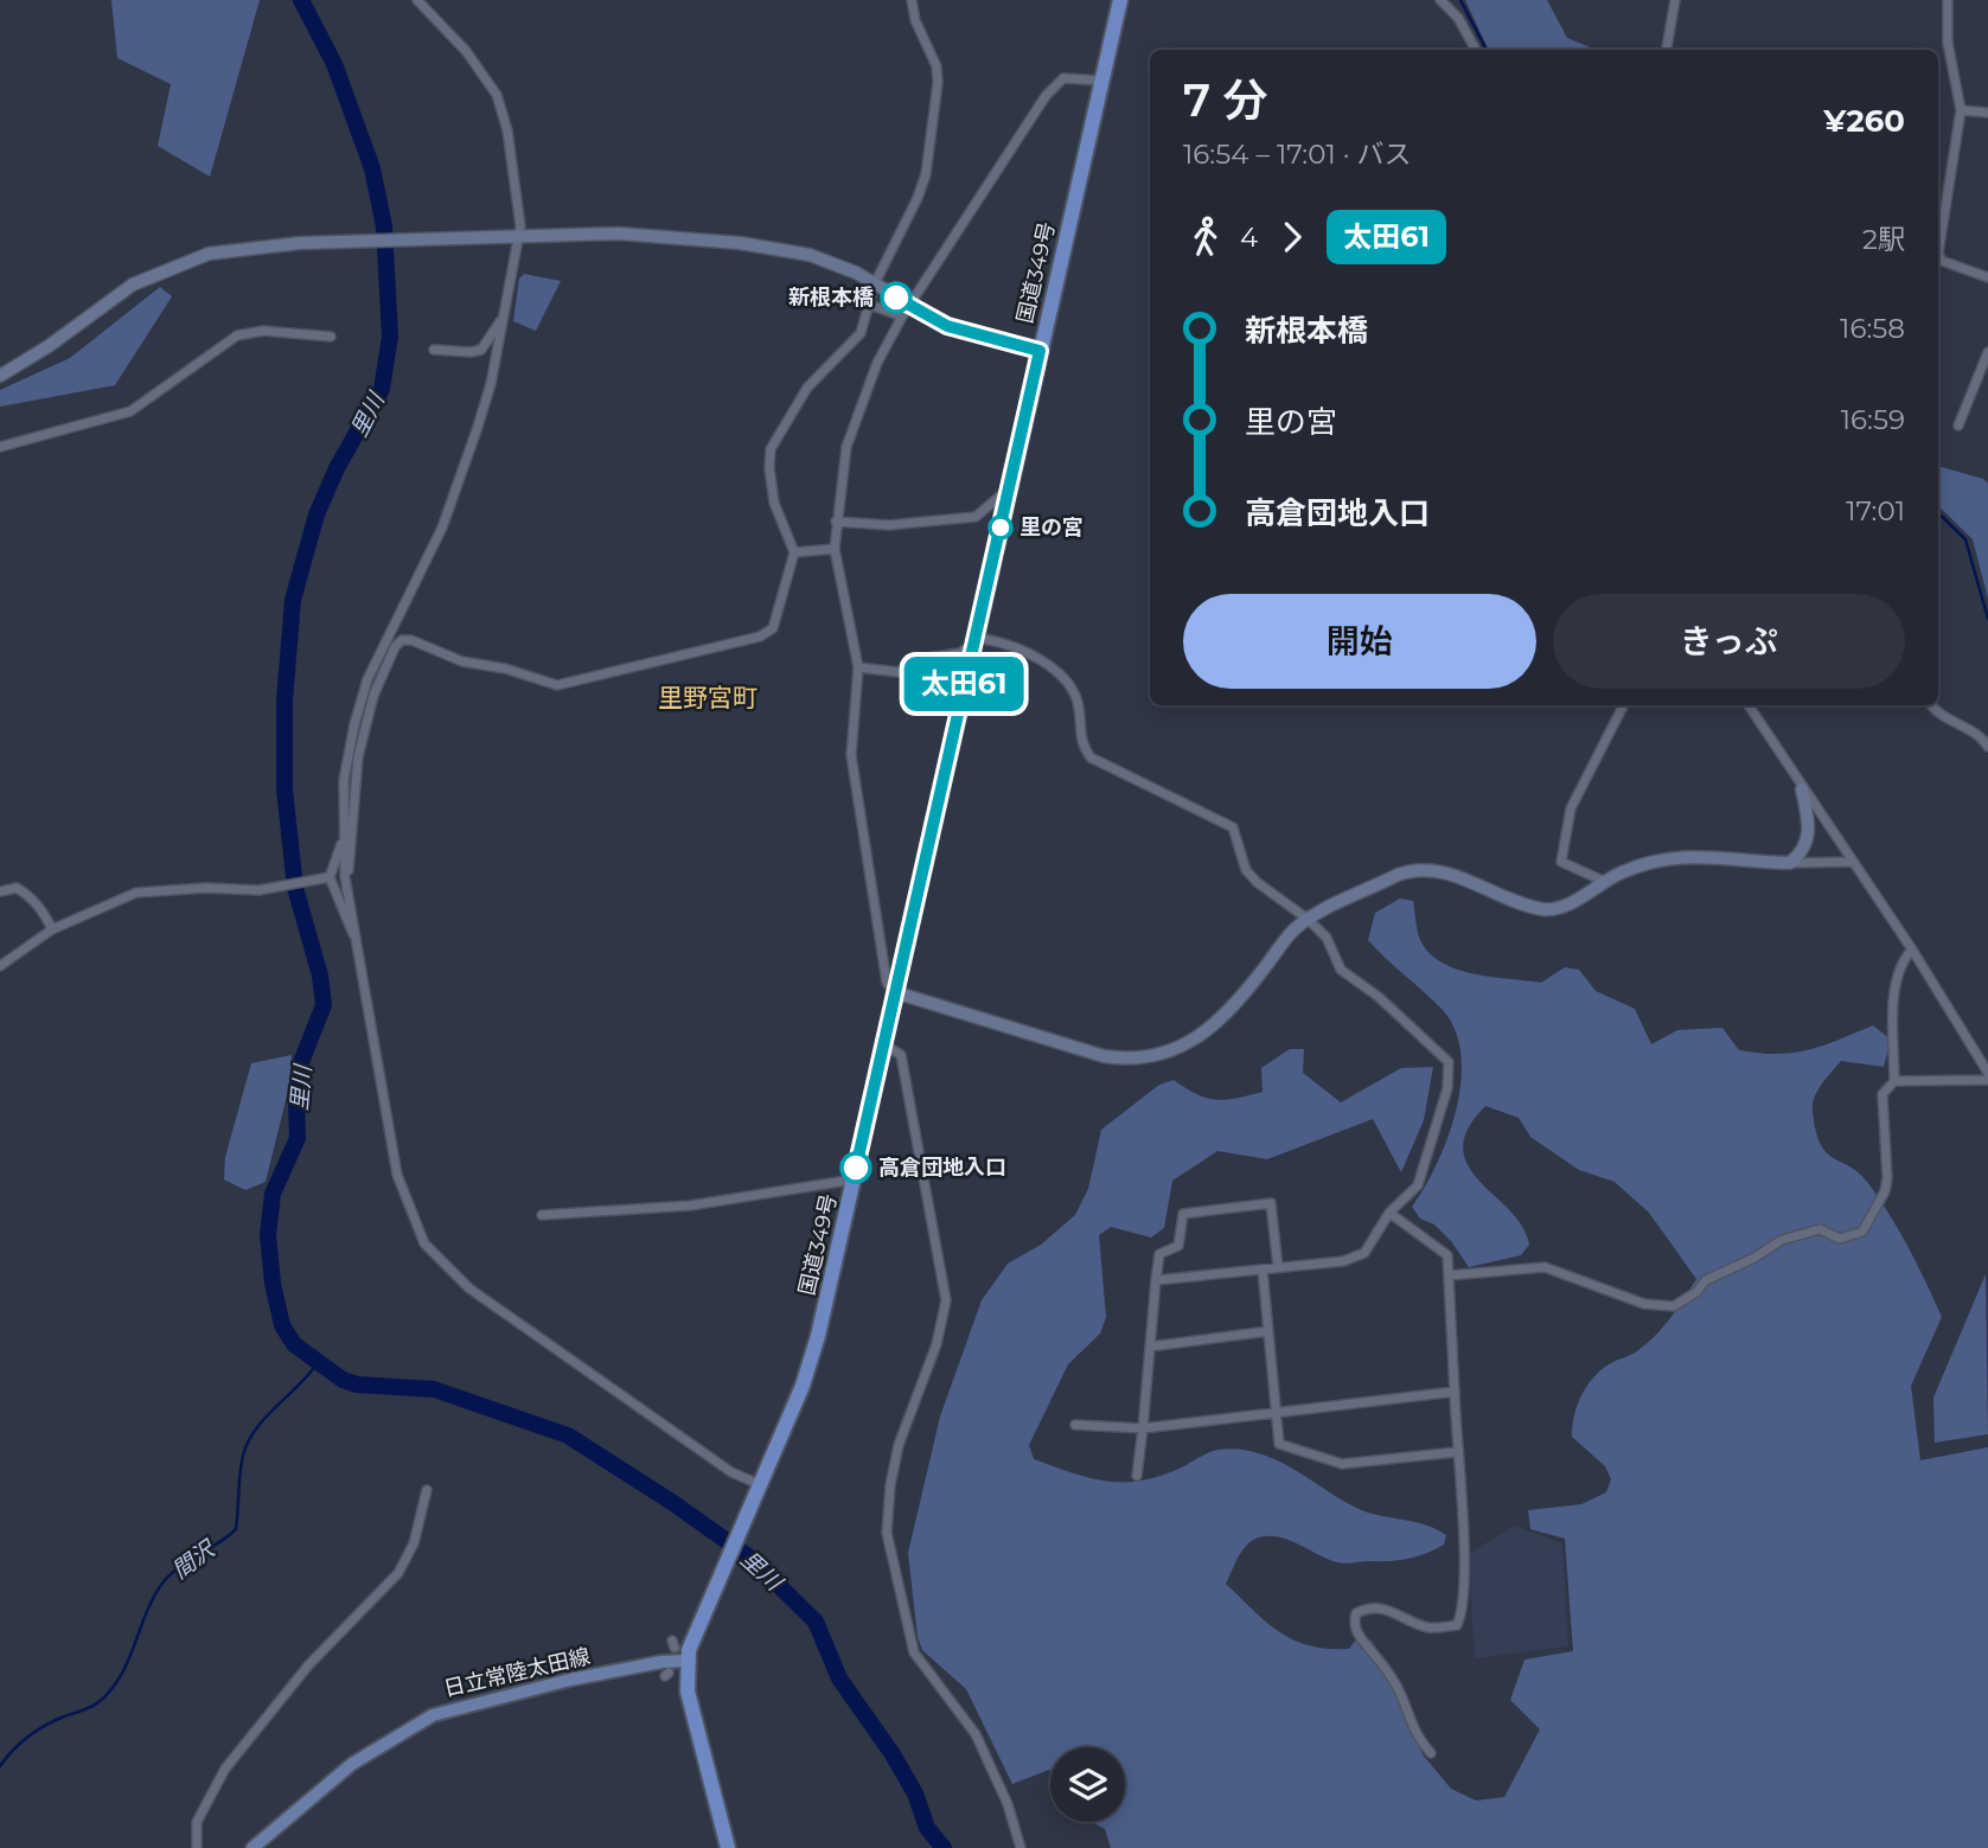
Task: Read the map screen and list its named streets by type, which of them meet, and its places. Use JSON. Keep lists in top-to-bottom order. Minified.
{"streets":{"highway":["国道349号"],"main road":["日立常陸太田線"]},"crossings":[["国道349号","日立常陸太田線"]],"districts":["里野宮町"],"water":["里川","間沢"],"places":["新根本橋","里の宮","高倉団地入口"],"lines":["bus line 太田61"],"page":{"on_map":"太田61","heading":["7 分","16:54 – 17:01 · バス","¥260"],"legs":["4","太田61","2駅"],"list":[{"name":"新根本橋","value":"16:58"},{"name":"里の宮","value":"16:59"},{"name":"高倉団地入口","value":"17:01"}],"buttons":["開始","きっぷ"]}}
